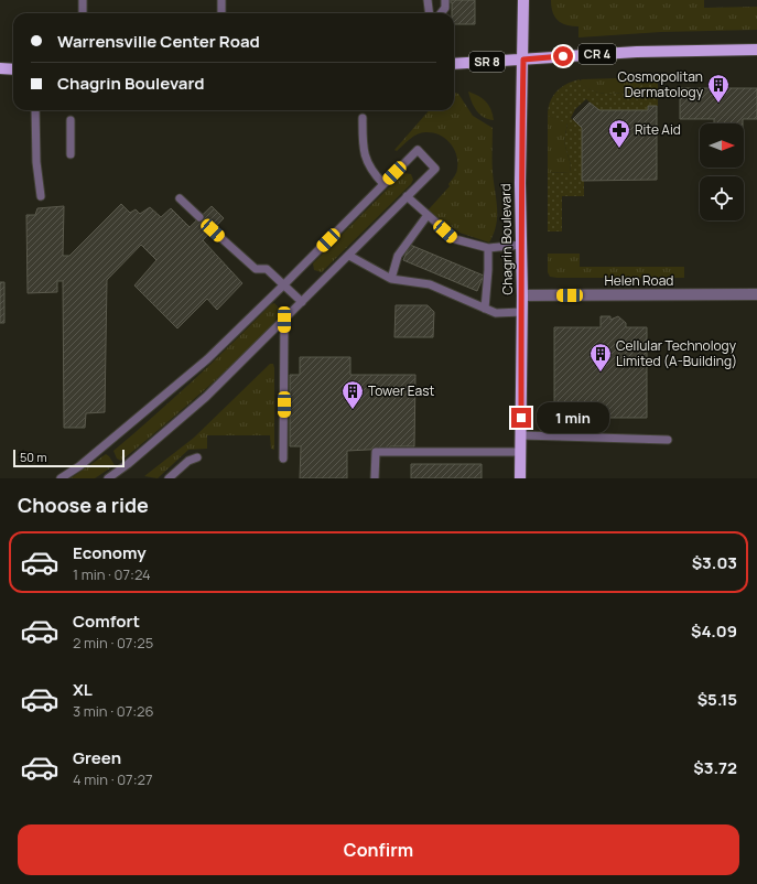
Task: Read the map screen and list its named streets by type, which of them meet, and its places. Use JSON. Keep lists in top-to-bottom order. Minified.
{"streets":{"main road":["CR 4","SR 8","Chagrin Boulevard"],"street":["Helen Road"]},"crossings":[["CR 4","SR 8"],["CR 4","Chagrin Boulevard"],["SR 8","Chagrin Boulevard"],["Chagrin Boulevard","Helen Road"]],"places":{"building":["Cosmopolitan Dermatology","Cellular Technology Limited (A-Building)","Tower East"],"pharmacy":["Rite Aid"]},"scale_bar":"50 m","north":"right","page":{"banner":["Warrensville Center Road","Chagrin Boulevard"],"bubble":"1 min","scale":"50 m","heading":"Choose a ride","list":[{"name":"Economy","note":"1 min · 07:24","value":"$3.03"},{"name":"Comfort","note":"2 min · 07:25","value":"$4.09"},{"name":"XL","note":"3 min · 07:26","value":"$5.15"},{"name":"Green","note":"4 min · 07:27","value":"$3.72"}],"buttons":"Confirm"}}
